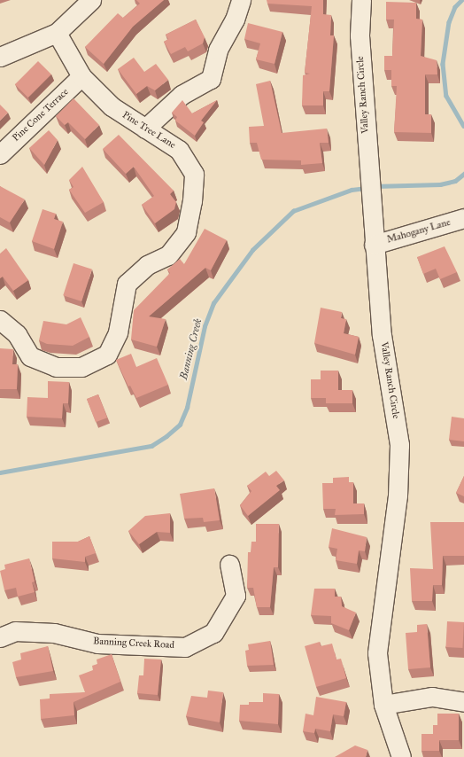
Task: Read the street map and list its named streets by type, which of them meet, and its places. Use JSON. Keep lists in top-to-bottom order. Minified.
{"streets":{"street":["Valley Ranch Circle","Pine Cone Terrace","Pine Tree Lane","Mahogany Lane","Banning Creek Road"]},"crossings":[["Valley Ranch Circle","Mahogany Lane"],["Pine Cone Terrace","Pine Tree Lane"]],"water":["Banning Creek"]}
